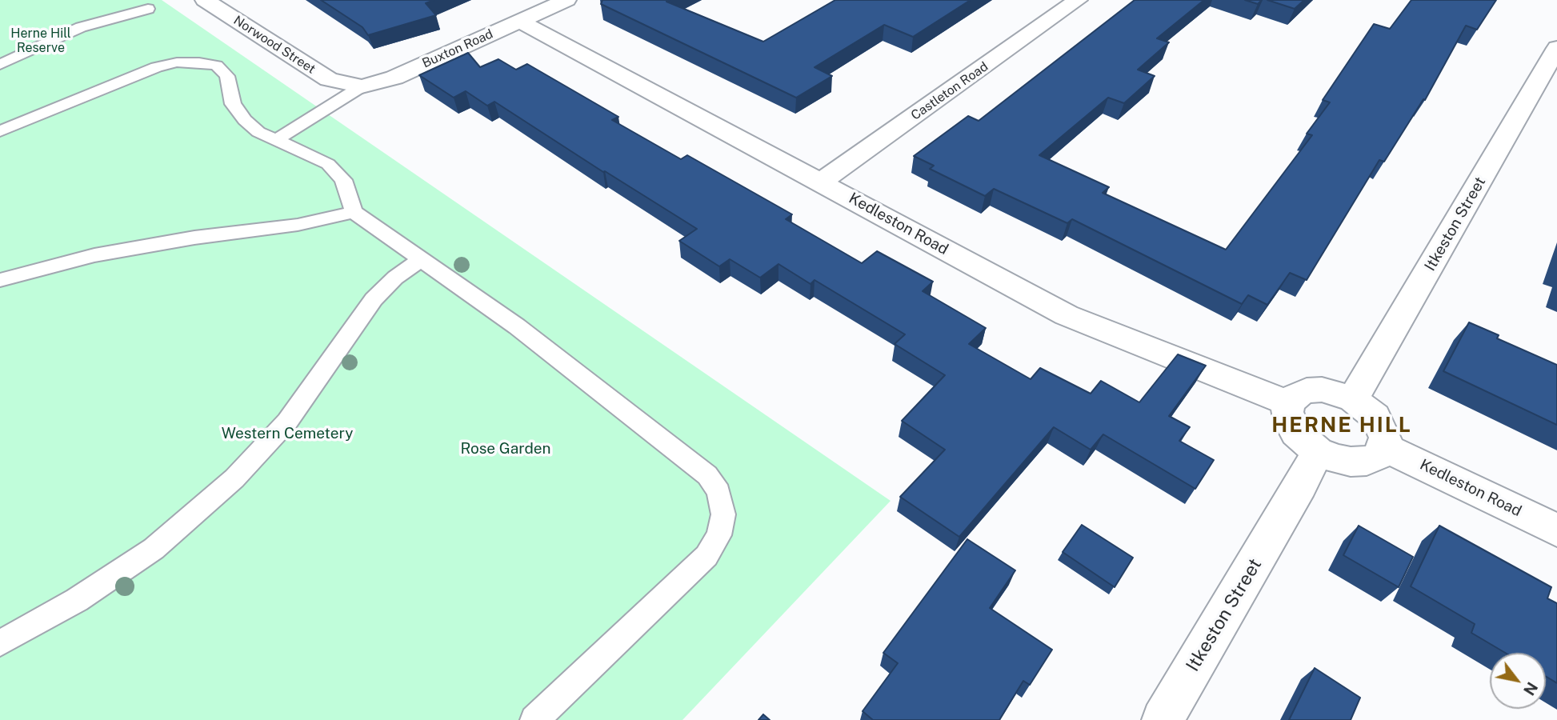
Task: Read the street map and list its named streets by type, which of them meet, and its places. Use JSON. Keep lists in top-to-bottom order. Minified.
{"streets":{"street":["Norwood Street","Buxton Road","Castleton Road","Kedleston Road","Itkeston Street"]},"crossings":[["Norwood Street","Buxton Road"],["Buxton Road","Kedleston Road"],["Castleton Road","Kedleston Road"],["Kedleston Road","Itkeston Street"]],"districts":["HERNE HILL"],"parks":["Herne Hill Reserve","Western Cemetery","Rose Garden"],"north":"bottom right"}
